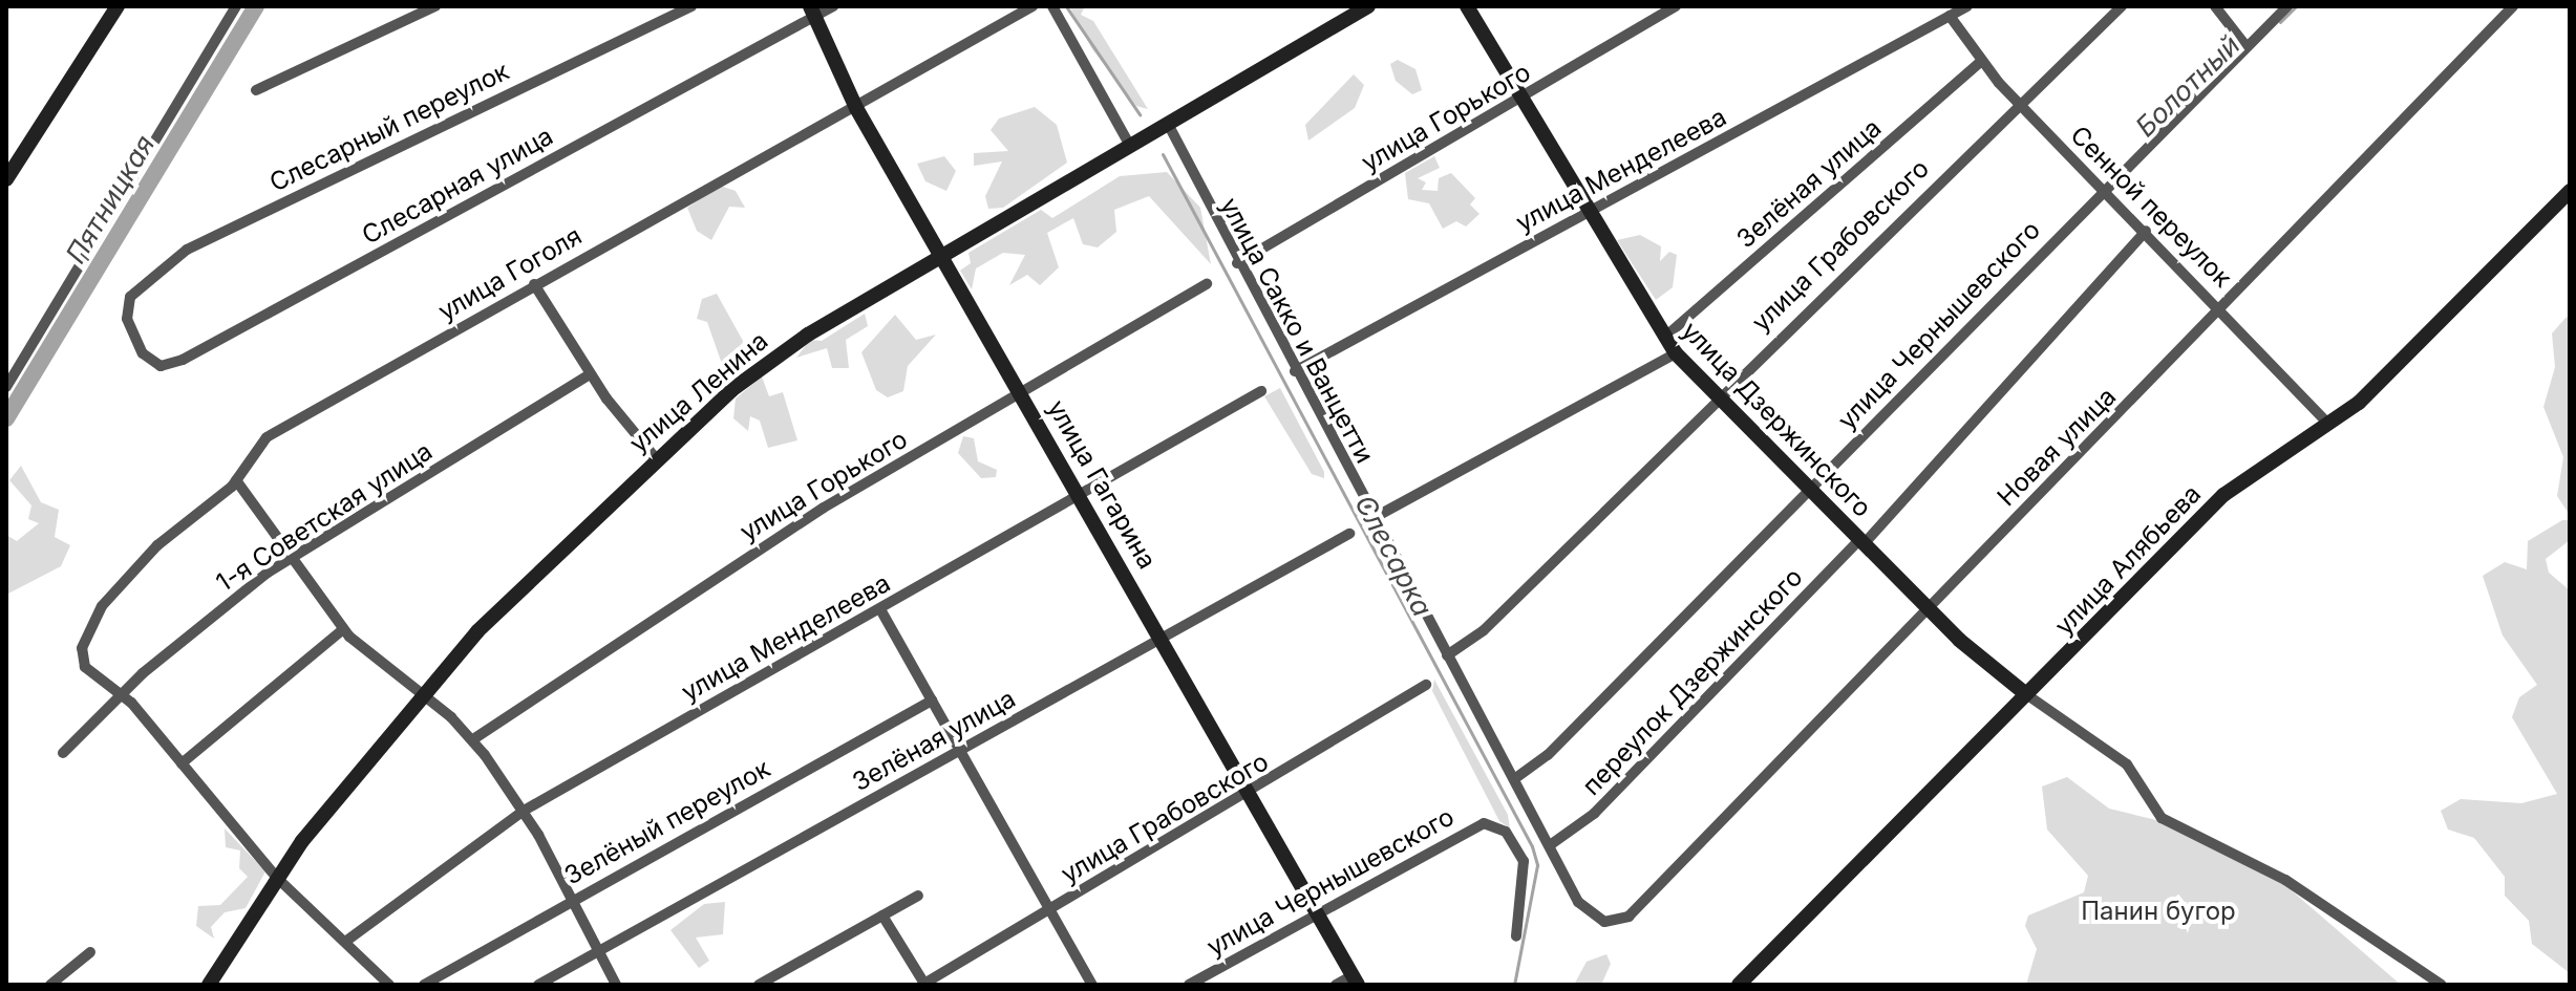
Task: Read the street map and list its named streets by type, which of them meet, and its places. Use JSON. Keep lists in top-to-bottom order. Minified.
{"streets":{"main road":["улица Ленина","улица Дзержинского","улица Гагарина","улица Алябьева"],"street":["улица Горького","Слесарный переулок","улица Менделеева","Зелёная улица","Слесарная улица","Сенной переулок","улица Грабовского","улица Гоголя","улица Чернышевского","улица Сакко и Ванцетти","Новая улица","1-я Советская улица","переулок Дзержинского","Зелёный переулок"]},"crossings":[["улица Горького","улица Сакко и Ванцетти"],["улица Горького","улица Дзержинского"],["улица Горького","улица Гагарина"],["Слесарный переулок","Слесарная улица"],["улица Менделеева","Сенной переулок"],["улица Менделеева","улица Сакко и Ванцетти"],["улица Менделеева","улица Дзержинского"],["улица Менделеева","улица Гагарина"],["Зелёная улица","Сенной переулок"],["Зелёная улица","улица Дзержинского"],["Зелёная улица","улица Гагарина"],["Слесарная улица","улица Гагарина"],["Сенной переулок","улица Грабовского"],["Сенной переулок","улица Чернышевского"],["Сенной переулок","Новая улица"],["Сенной переулок","улица Алябьева"],["Сенной переулок","переулок Дзержинского"],["улица Грабовского","улица Сакко и Ванцетти"],["улица Грабовского","улица Дзержинского"],["улица Грабовского","улица Гагарина"],["улица Гоголя","улица Гагарина"],["улица Гоголя","1-я Советская улица"],["улица Чернышевского","улица Сакко и Ванцетти"],["улица Чернышевского","улица Дзержинского"],["улица Чернышевского","улица Гагарина"],["улица Сакко и Ванцетти","улица Ленина"],["улица Сакко и Ванцетти","Новая улица"],["улица Сакко и Ванцетти","переулок Дзержинского"],["улица Ленина","улица Гагарина"],["улица Дзержинского","Новая улица"],["улица Дзержинского","улица Алябьева"],["улица Дзержинского","переулок Дзержинского"]],"water":["Болотный","Пятницкая","Слесарка"],"parks":["Панин бугор"]}
